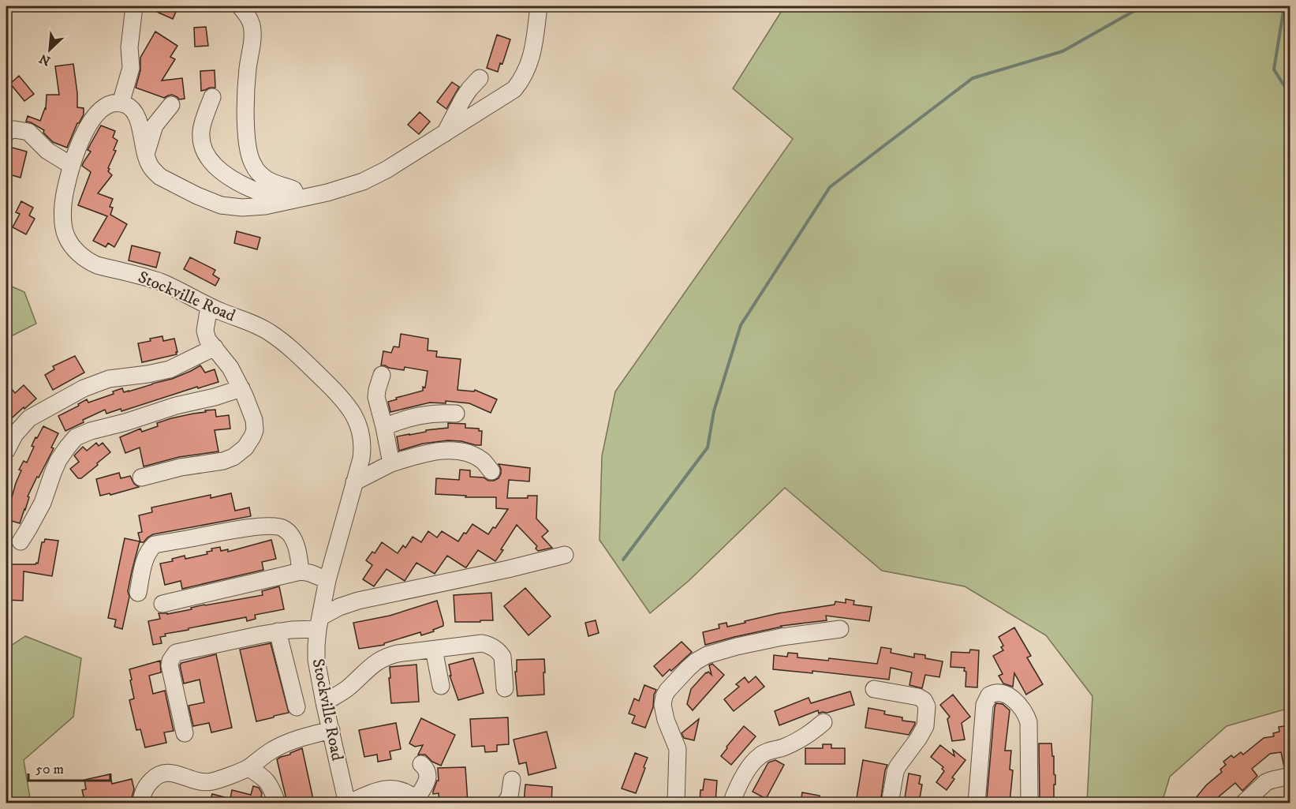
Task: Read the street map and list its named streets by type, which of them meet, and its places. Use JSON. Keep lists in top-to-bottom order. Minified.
{"streets":{"street":["Stockville Road"]},"scale_bar":"50 m","north":"bottom left"}
